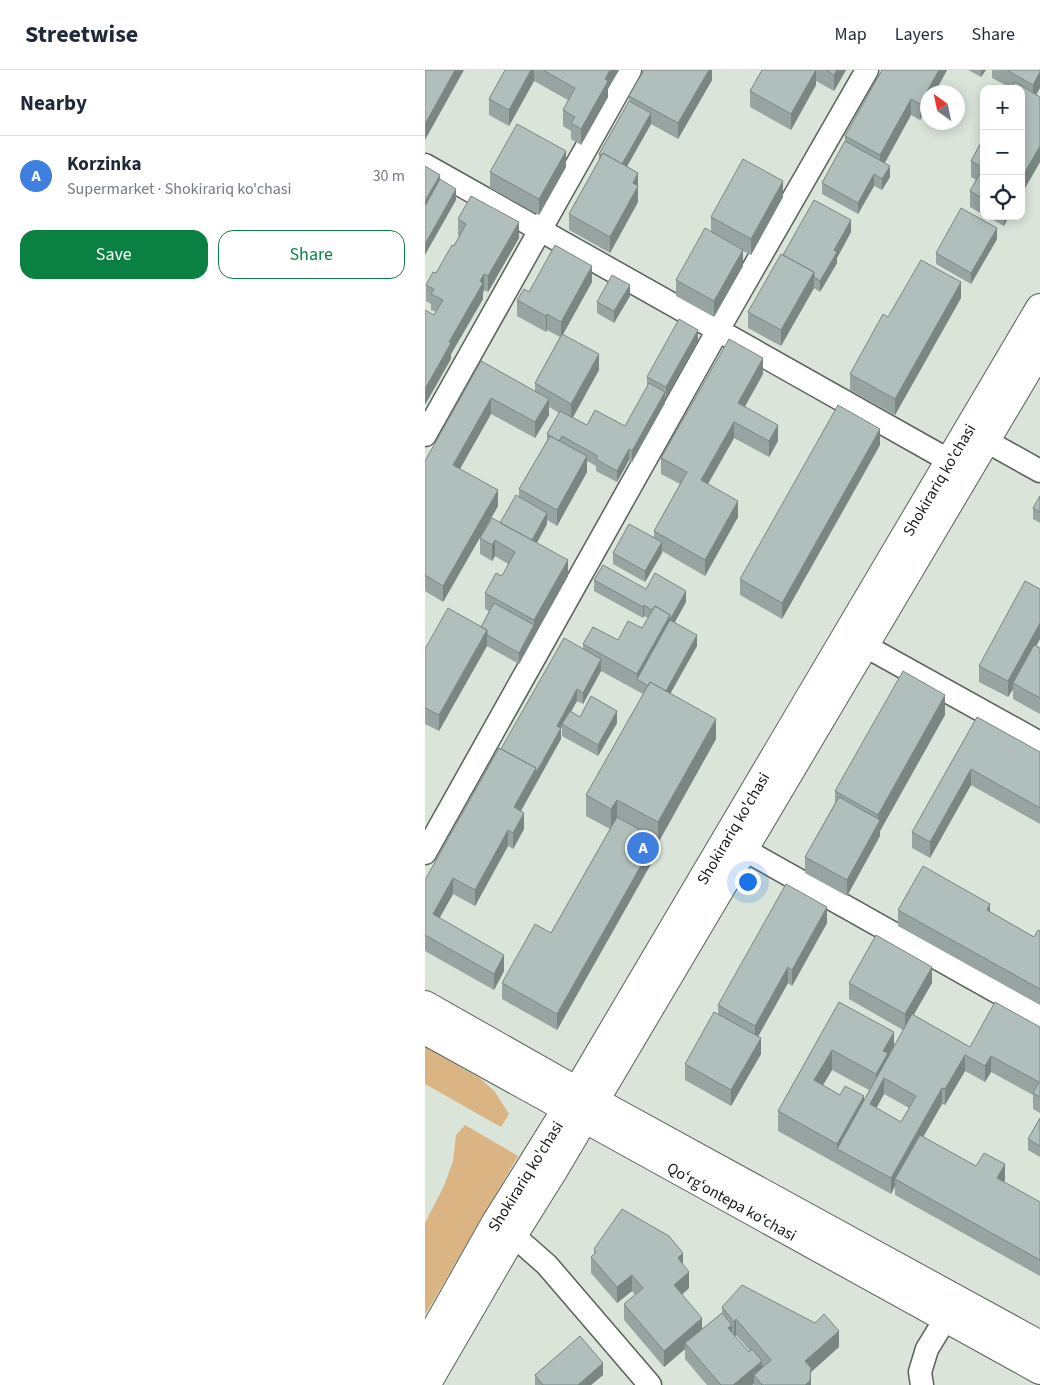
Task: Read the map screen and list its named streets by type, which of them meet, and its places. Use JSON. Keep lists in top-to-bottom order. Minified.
{"streets":{"main road":["Shokirariq ko'chasi","Qoʻrgʻontepa koʻchasi"]},"crossings":[["Shokirariq ko'chasi","Qoʻrgʻontepa koʻchasi"]],"north":"top left","page":{"header":"Streetwise","nav":["Map","Layers","Share"],"heading":"Nearby","map_buttons":["+","−"],"list":[{"mark":"A","name":"Korzinka","note":"Supermarket · Shokirariq ko'chasi","value":"30 m"}],"buttons":["Save","Share"],"pins":"A"}}
